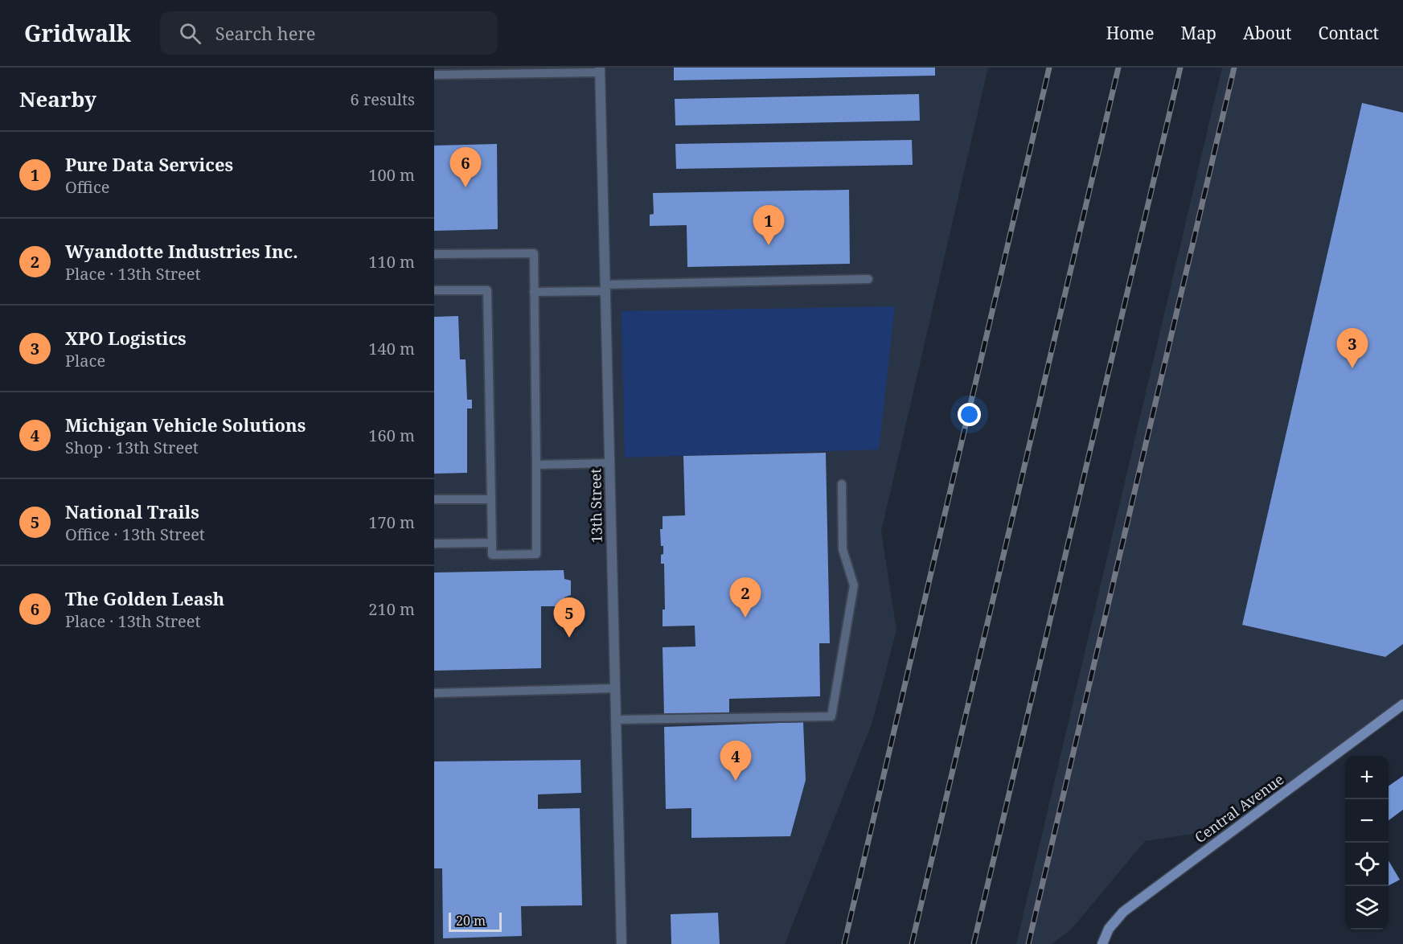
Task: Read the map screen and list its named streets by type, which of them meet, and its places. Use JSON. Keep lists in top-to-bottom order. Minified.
{"streets":{"street":["13th Street","Central Avenue"]},"scale_bar":"20 m","page":{"header":"Gridwalk","search":"Search here","nav":["Home","Map","About","Contact"],"heading":["Nearby","6 results"],"list":[{"mark":"1","name":"Pure Data Services","note":"Office","value":"100 m"},{"mark":"2","name":"Wyandotte Industries Inc.","note":"Place · 13th Street","value":"110 m"},{"mark":"3","name":"XPO Logistics","note":"Place","value":"140 m"},{"mark":"4","name":"Michigan Vehicle Solutions","note":"Shop · 13th Street","value":"160 m"},{"mark":"5","name":"National Trails","note":"Office · 13th Street","value":"170 m"},{"mark":"6","name":"The Golden Leash","note":"Place · 13th Street","value":"210 m"}],"pins":["6","1","3","2","5","4"],"map_buttons":["+","−"],"scale":"20 m"}}
